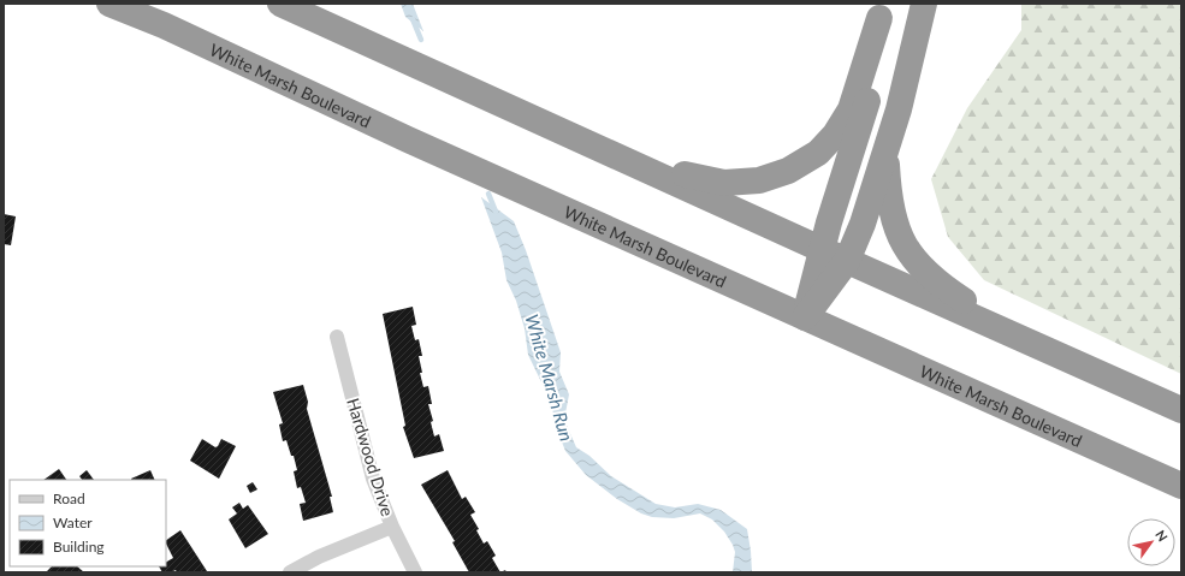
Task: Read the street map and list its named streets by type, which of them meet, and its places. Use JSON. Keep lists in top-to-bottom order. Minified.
{"streets":{"highway":["White Marsh Boulevard"],"street":["Hardwood Drive"]},"water":["White Marsh Run"],"legend":["Road","Water","Building"],"north":"top right"}
